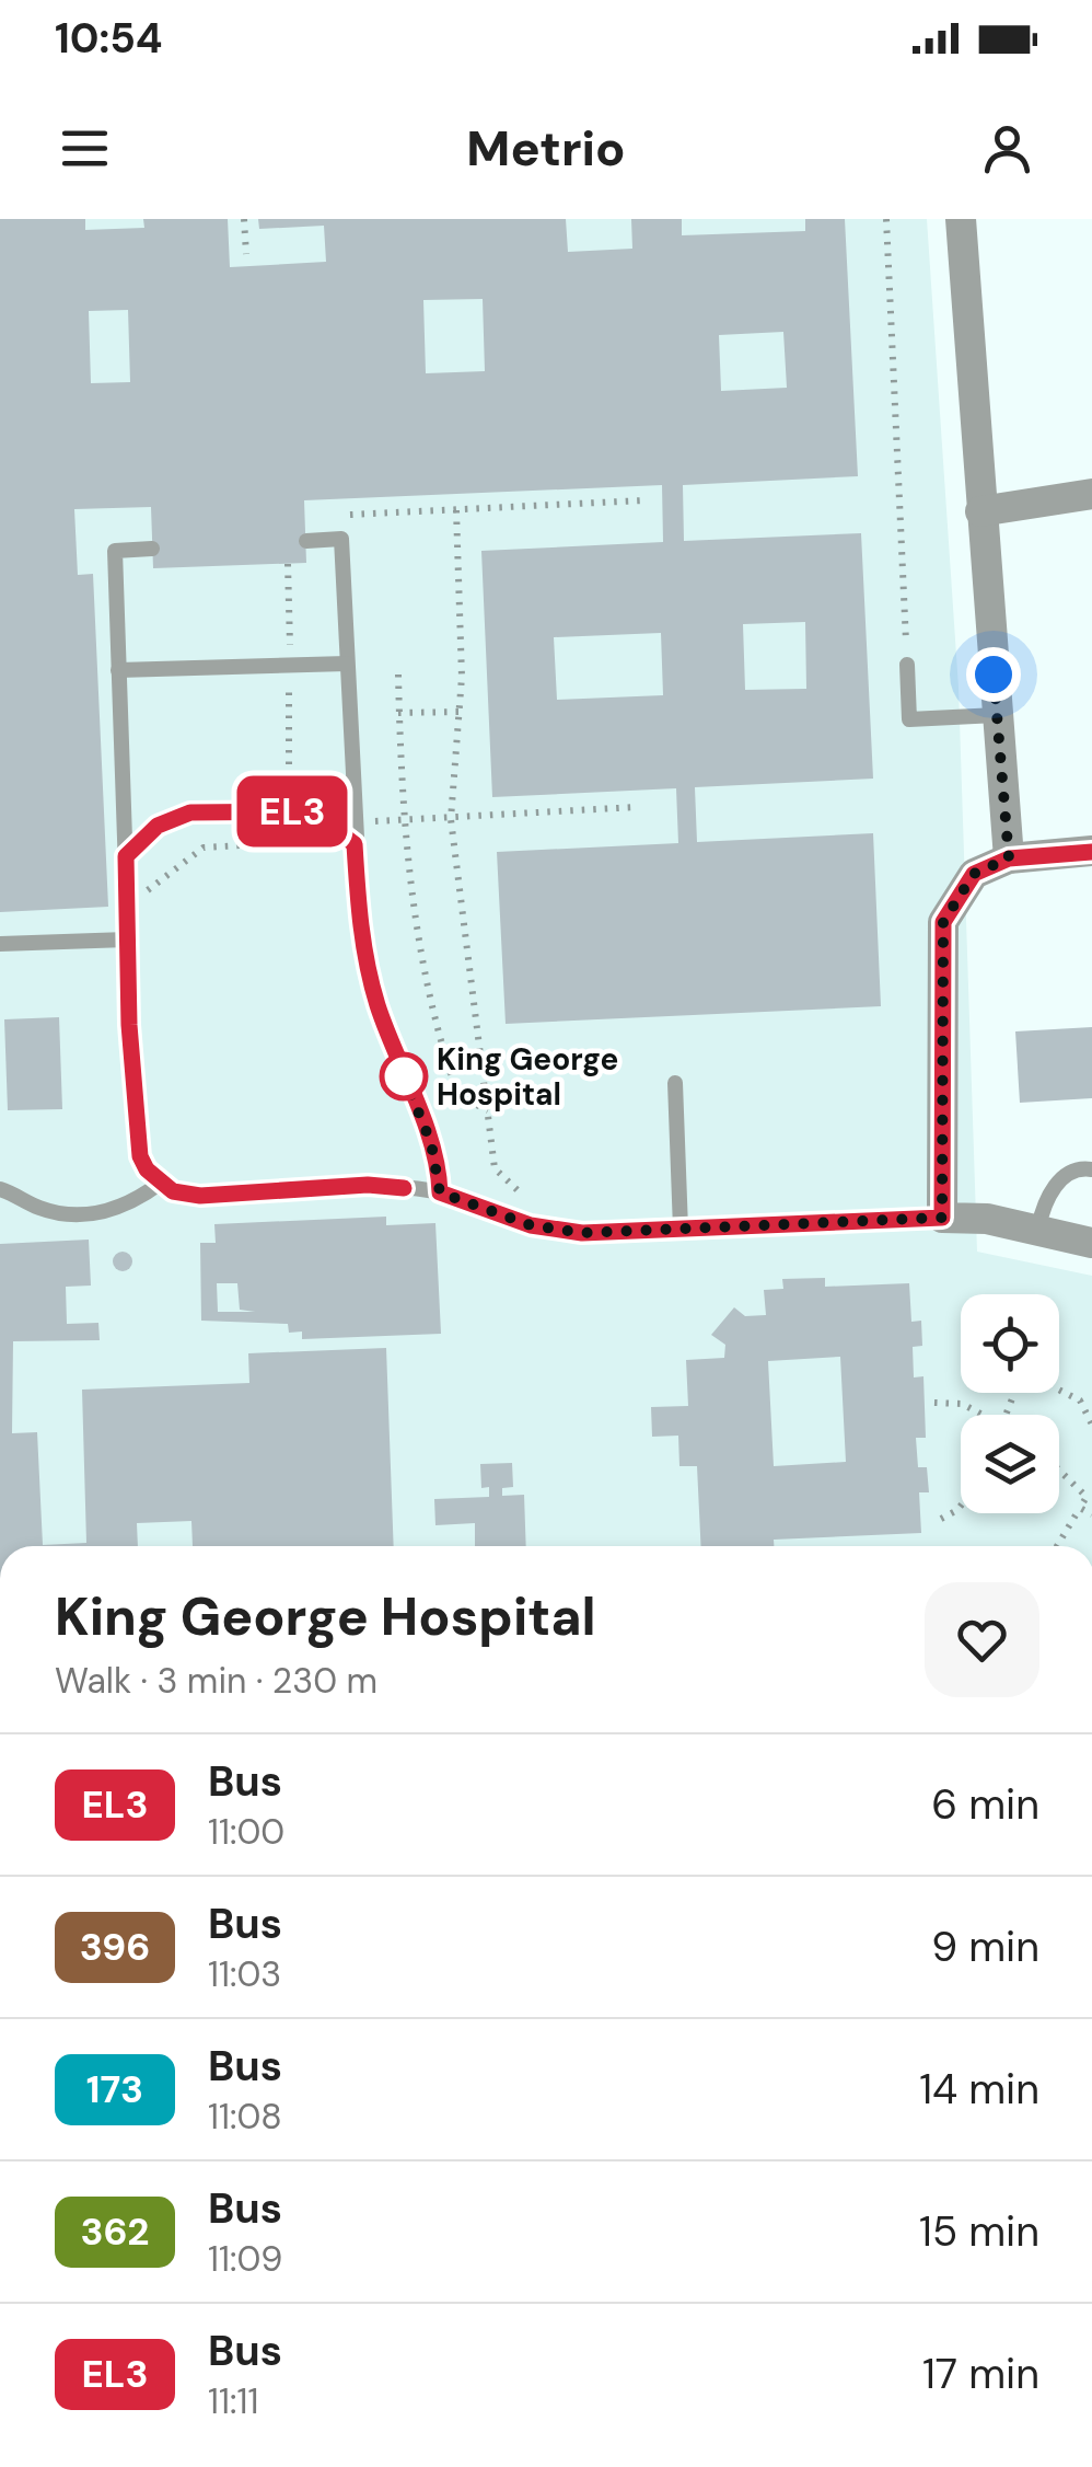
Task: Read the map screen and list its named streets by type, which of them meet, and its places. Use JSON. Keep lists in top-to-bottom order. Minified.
{"places":["King George Hospital"],"lines":["bus line EL3"],"page":{"status":"10:54","header":"Metrio","on_map":"EL3","heading":["King George Hospital","Walk · 3 min · 230 m"],"list":[{"mark":"EL3","name":"Bus","note":"11:00","value":"6 min"},{"mark":"396","name":"Bus","note":"11:03","value":"9 min"},{"mark":"173","name":"Bus","note":"11:08","value":"14 min"},{"mark":"362","name":"Bus","note":"11:09","value":"15 min"},{"mark":"EL3","name":"Bus","note":"11:11","value":"17 min"}]}}
